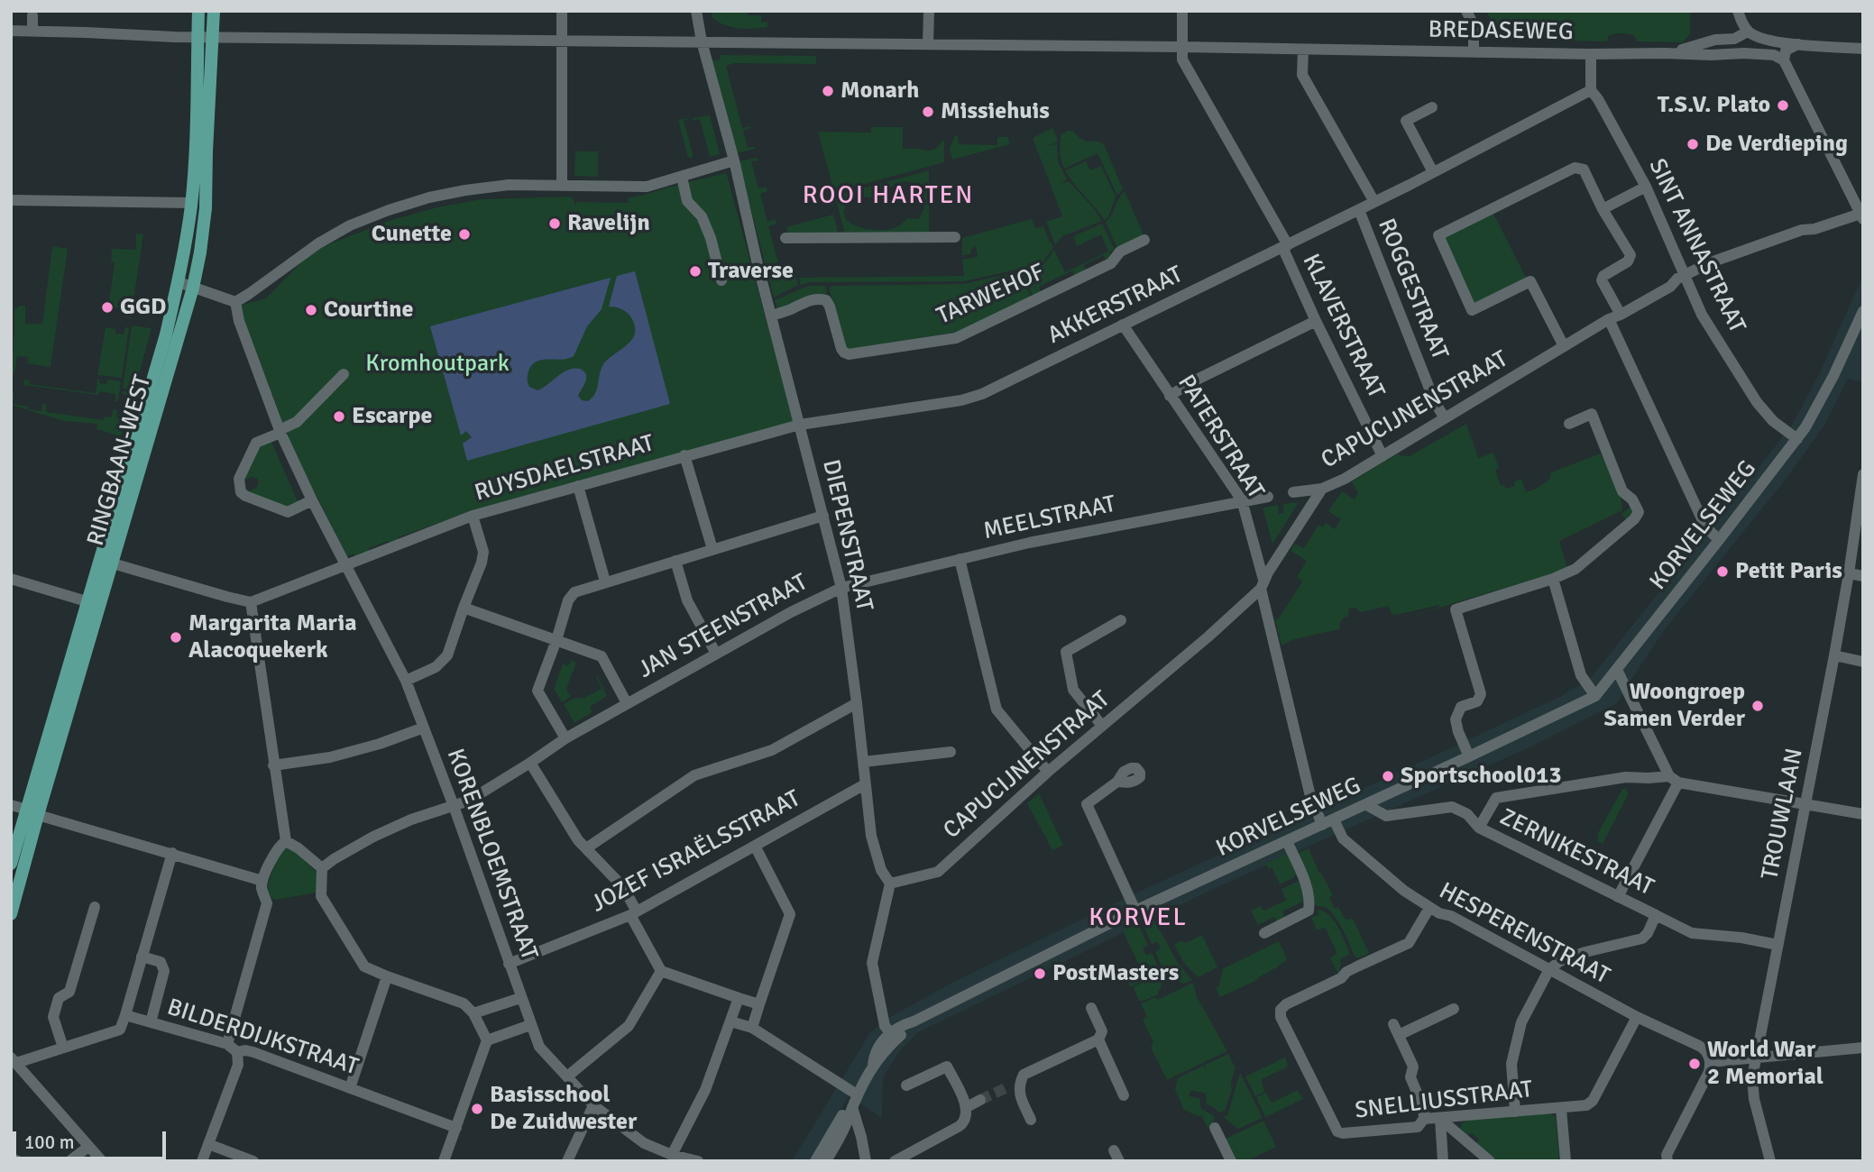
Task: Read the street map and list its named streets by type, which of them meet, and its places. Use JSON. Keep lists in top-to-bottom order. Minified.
{"streets":{"main road":["RINGBAAN-WEST"],"street":["BREDASEWEG","SINT ANNASTRAAT","ROGGESTRAAT","TARWEHOF","AKKERSTRAAT","KLAVERSTRAAT","CAPUCIJNENSTRAAT","PATERSTRAAT","RUYSDAELSTRAAT","MEELSTRAAT","KORVELSEWEG","DIEPENSTRAAT","JAN STEENSTRAAT","TROUWLAAN","JOZEF ISRAËLSSTRAAT","ZERNIKESTRAAT","KORENBLOEMSTRAAT","HESPERENSTRAAT","BILDERDIJKSTRAAT","SNELLIUSSTRAAT"]},"crossings":[["BREDASEWEG","ROGGESTRAAT"],["BREDASEWEG","KLAVERSTRAAT"],["BREDASEWEG","RINGBAAN-WEST"],["BREDASEWEG","DIEPENSTRAAT"],["SINT ANNASTRAAT","AKKERSTRAAT"],["SINT ANNASTRAAT","CAPUCIJNENSTRAAT"],["SINT ANNASTRAAT","KORVELSEWEG"],["ROGGESTRAAT","AKKERSTRAAT"],["ROGGESTRAAT","CAPUCIJNENSTRAAT"],["TARWEHOF","DIEPENSTRAAT"],["AKKERSTRAAT","KLAVERSTRAAT"],["AKKERSTRAAT","PATERSTRAAT"],["AKKERSTRAAT","RUYSDAELSTRAAT"],["AKKERSTRAAT","DIEPENSTRAAT"],["KLAVERSTRAAT","CAPUCIJNENSTRAAT"],["CAPUCIJNENSTRAAT","PATERSTRAAT"],["CAPUCIJNENSTRAAT","DIEPENSTRAAT"],["PATERSTRAAT","MEELSTRAAT"],["PATERSTRAAT","KORVELSEWEG"],["RUYSDAELSTRAAT","DIEPENSTRAAT"],["RUYSDAELSTRAAT","KORENBLOEMSTRAAT"],["MEELSTRAAT","DIEPENSTRAAT"],["MEELSTRAAT","JAN STEENSTRAAT"],["KORVELSEWEG","ZERNIKESTRAAT"],["KORVELSEWEG","HESPERENSTRAAT"],["DIEPENSTRAAT","JAN STEENSTRAAT"],["DIEPENSTRAAT","JOZEF ISRAËLSSTRAAT"],["JAN STEENSTRAAT","KORENBLOEMSTRAAT"],["TROUWLAAN","ZERNIKESTRAAT"],["JOZEF ISRAËLSSTRAAT","KORENBLOEMSTRAAT"],["HESPERENSTRAAT","SNELLIUSSTRAAT"]],"districts":["ROOI HARTEN","KORVEL"],"parks":["Kromhoutpark"],"places":["Monarh","T.S.V. Plato","Missiehuis","De Verdieping","Ravelijn","Cunette","Traverse","GGD","Courtine","Escarpe","Petit Paris","Margarita Maria Alacoquekerk","Woongroep Samen Verder","Sportschool013","PostMasters","World War 2 Memorial","Basisschool De Zuidwester"],"scale_bar":"100 m"}
